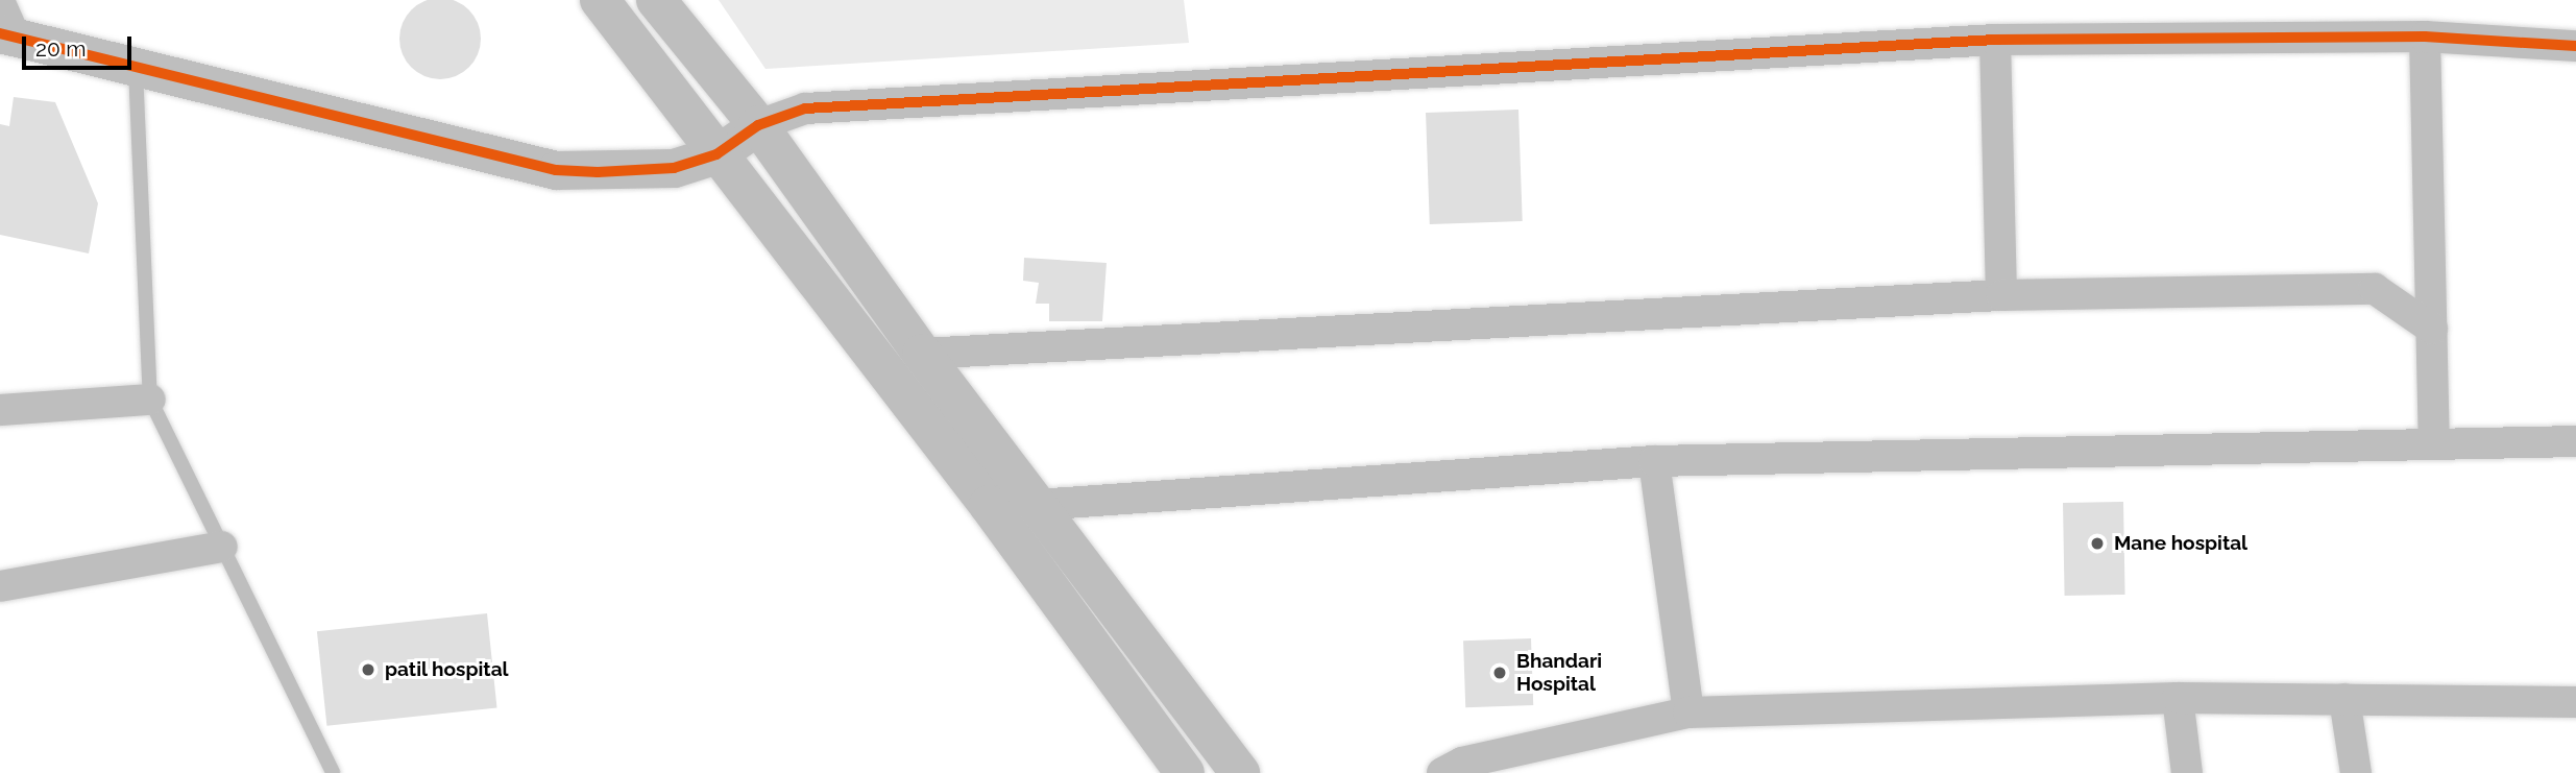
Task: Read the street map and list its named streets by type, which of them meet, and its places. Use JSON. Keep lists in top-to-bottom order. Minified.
{"places":["Mane hospital","patil hospital","Bhandari Hospital"],"scale_bar":"20 m"}
